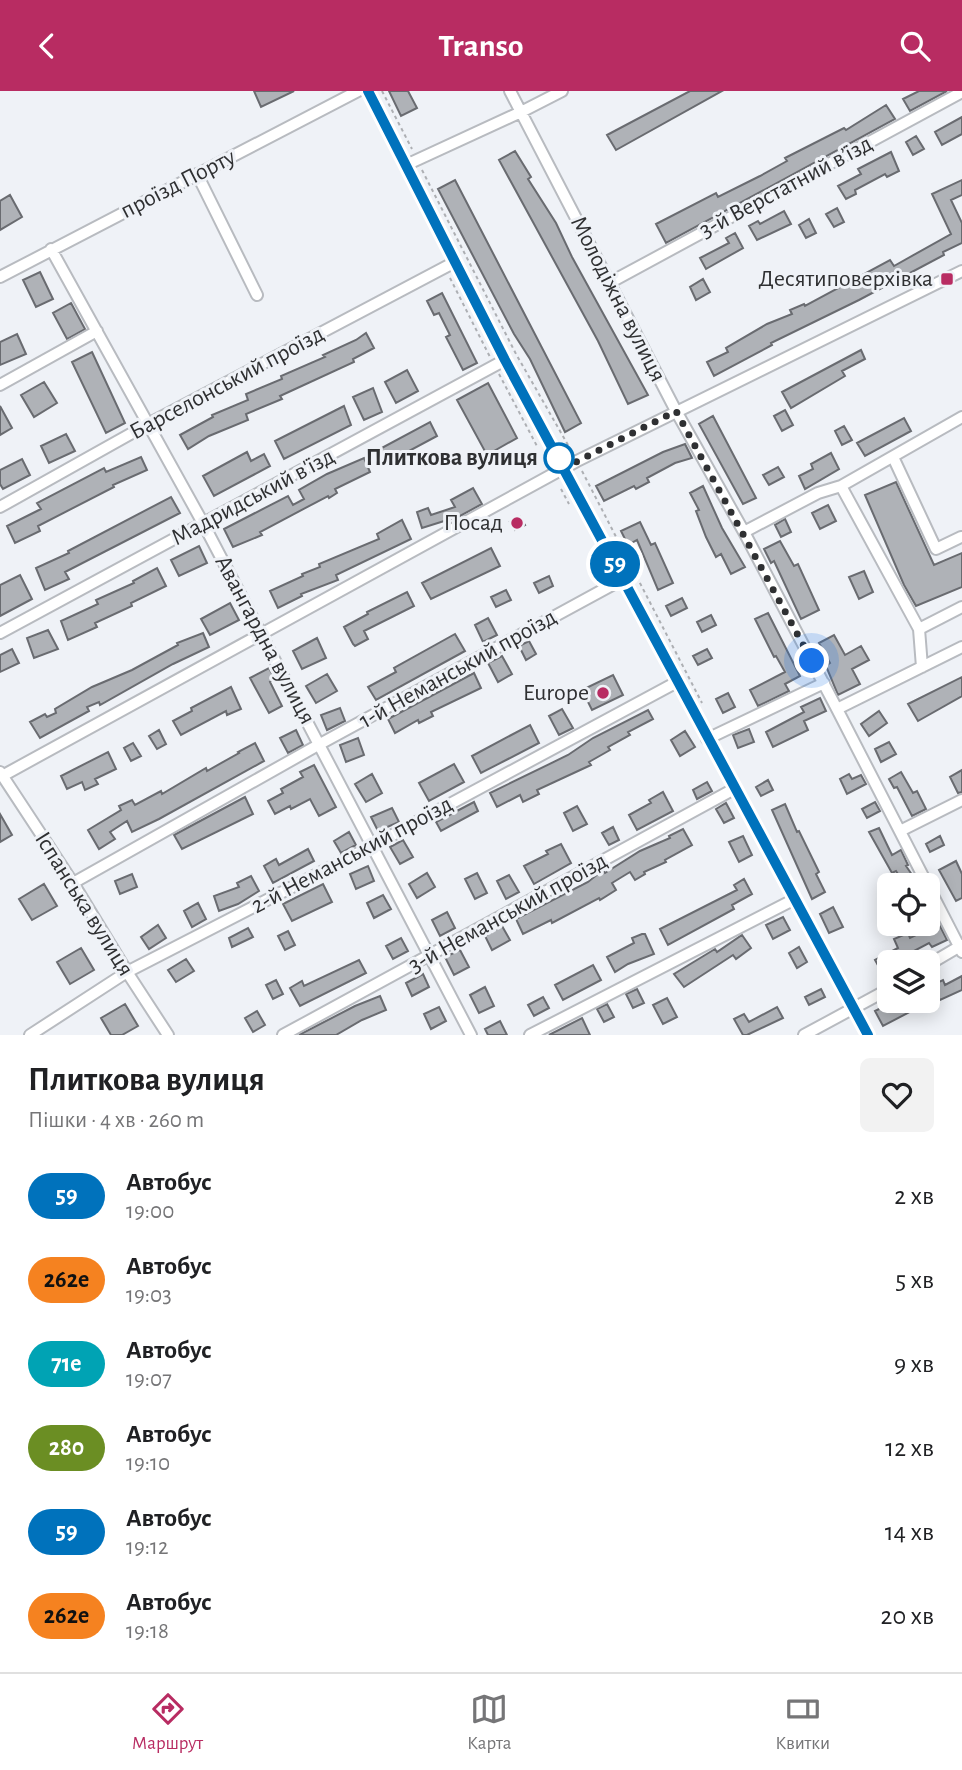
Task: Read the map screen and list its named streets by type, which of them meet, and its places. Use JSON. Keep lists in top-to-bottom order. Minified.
{"streets":{"street":["проїзд Порту","3-й Верстатний в’їзд","Молодіжна вулиця","Барселонський проїзд","Мадридський в'їзд","Авангардна вулиця","1-й Неманський проїзд","2-й Неманський проїзд","Іспанська вулиця","3-й Неманський проїзд"]},"crossings":[["проїзд Порту","Авангардна вулиця"],["3-й Верстатний в’їзд","Молодіжна вулиця"],["Барселонський проїзд","Авангардна вулиця"],["Мадридський в'їзд","Авангардна вулиця"],["Авангардна вулиця","1-й Неманський проїзд"],["Авангардна вулиця","2-й Неманський проїзд"],["Авангардна вулиця","3-й Неманський проїзд"],["1-й Неманський проїзд","Іспанська вулиця"],["2-й Неманський проїзд","Іспанська вулиця"]],"places":{"transit":["Десятиповерхівка"],"other":["Плиткова вулиця","Посад","Europe"]},"lines":["bus line 59"],"page":{"header":"Transo","on_map":"59","heading":["Плиткова вулиця","Пішки · 4 хв · 260 m"],"list":[{"mark":"59","name":"Автобус","note":"19:00","value":"2 хв"},{"mark":"262е","name":"Автобус","note":"19:03","value":"5 хв"},{"mark":"71е","name":"Автобус","note":"19:07","value":"9 хв"},{"mark":"280","name":"Автобус","note":"19:10","value":"12 хв"},{"mark":"59","name":"Автобус","note":"19:12","value":"14 хв"},{"mark":"262е","name":"Автобус","note":"19:18","value":"20 хв"}],"tabs":["Маршрут","Карта","Квитки"]}}
